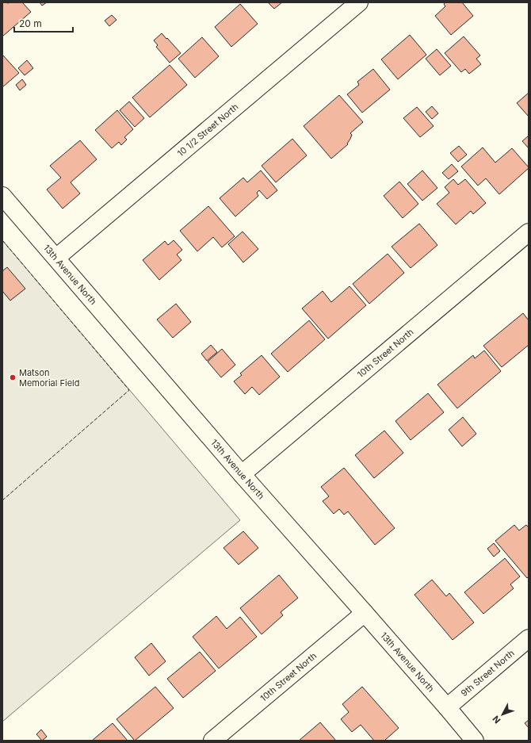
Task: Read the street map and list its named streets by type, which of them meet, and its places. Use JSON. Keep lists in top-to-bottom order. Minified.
{"streets":{"street":["10 1/2 Street North","13th Avenue North","10th Street North","9th Street North"]},"crossings":[["10 1/2 Street North","13th Avenue North"],["13th Avenue North","10th Street North"],["13th Avenue North","9th Street North"]],"places":["Matson Memorial Field"],"scale_bar":"20 m","north":"bottom left"}
